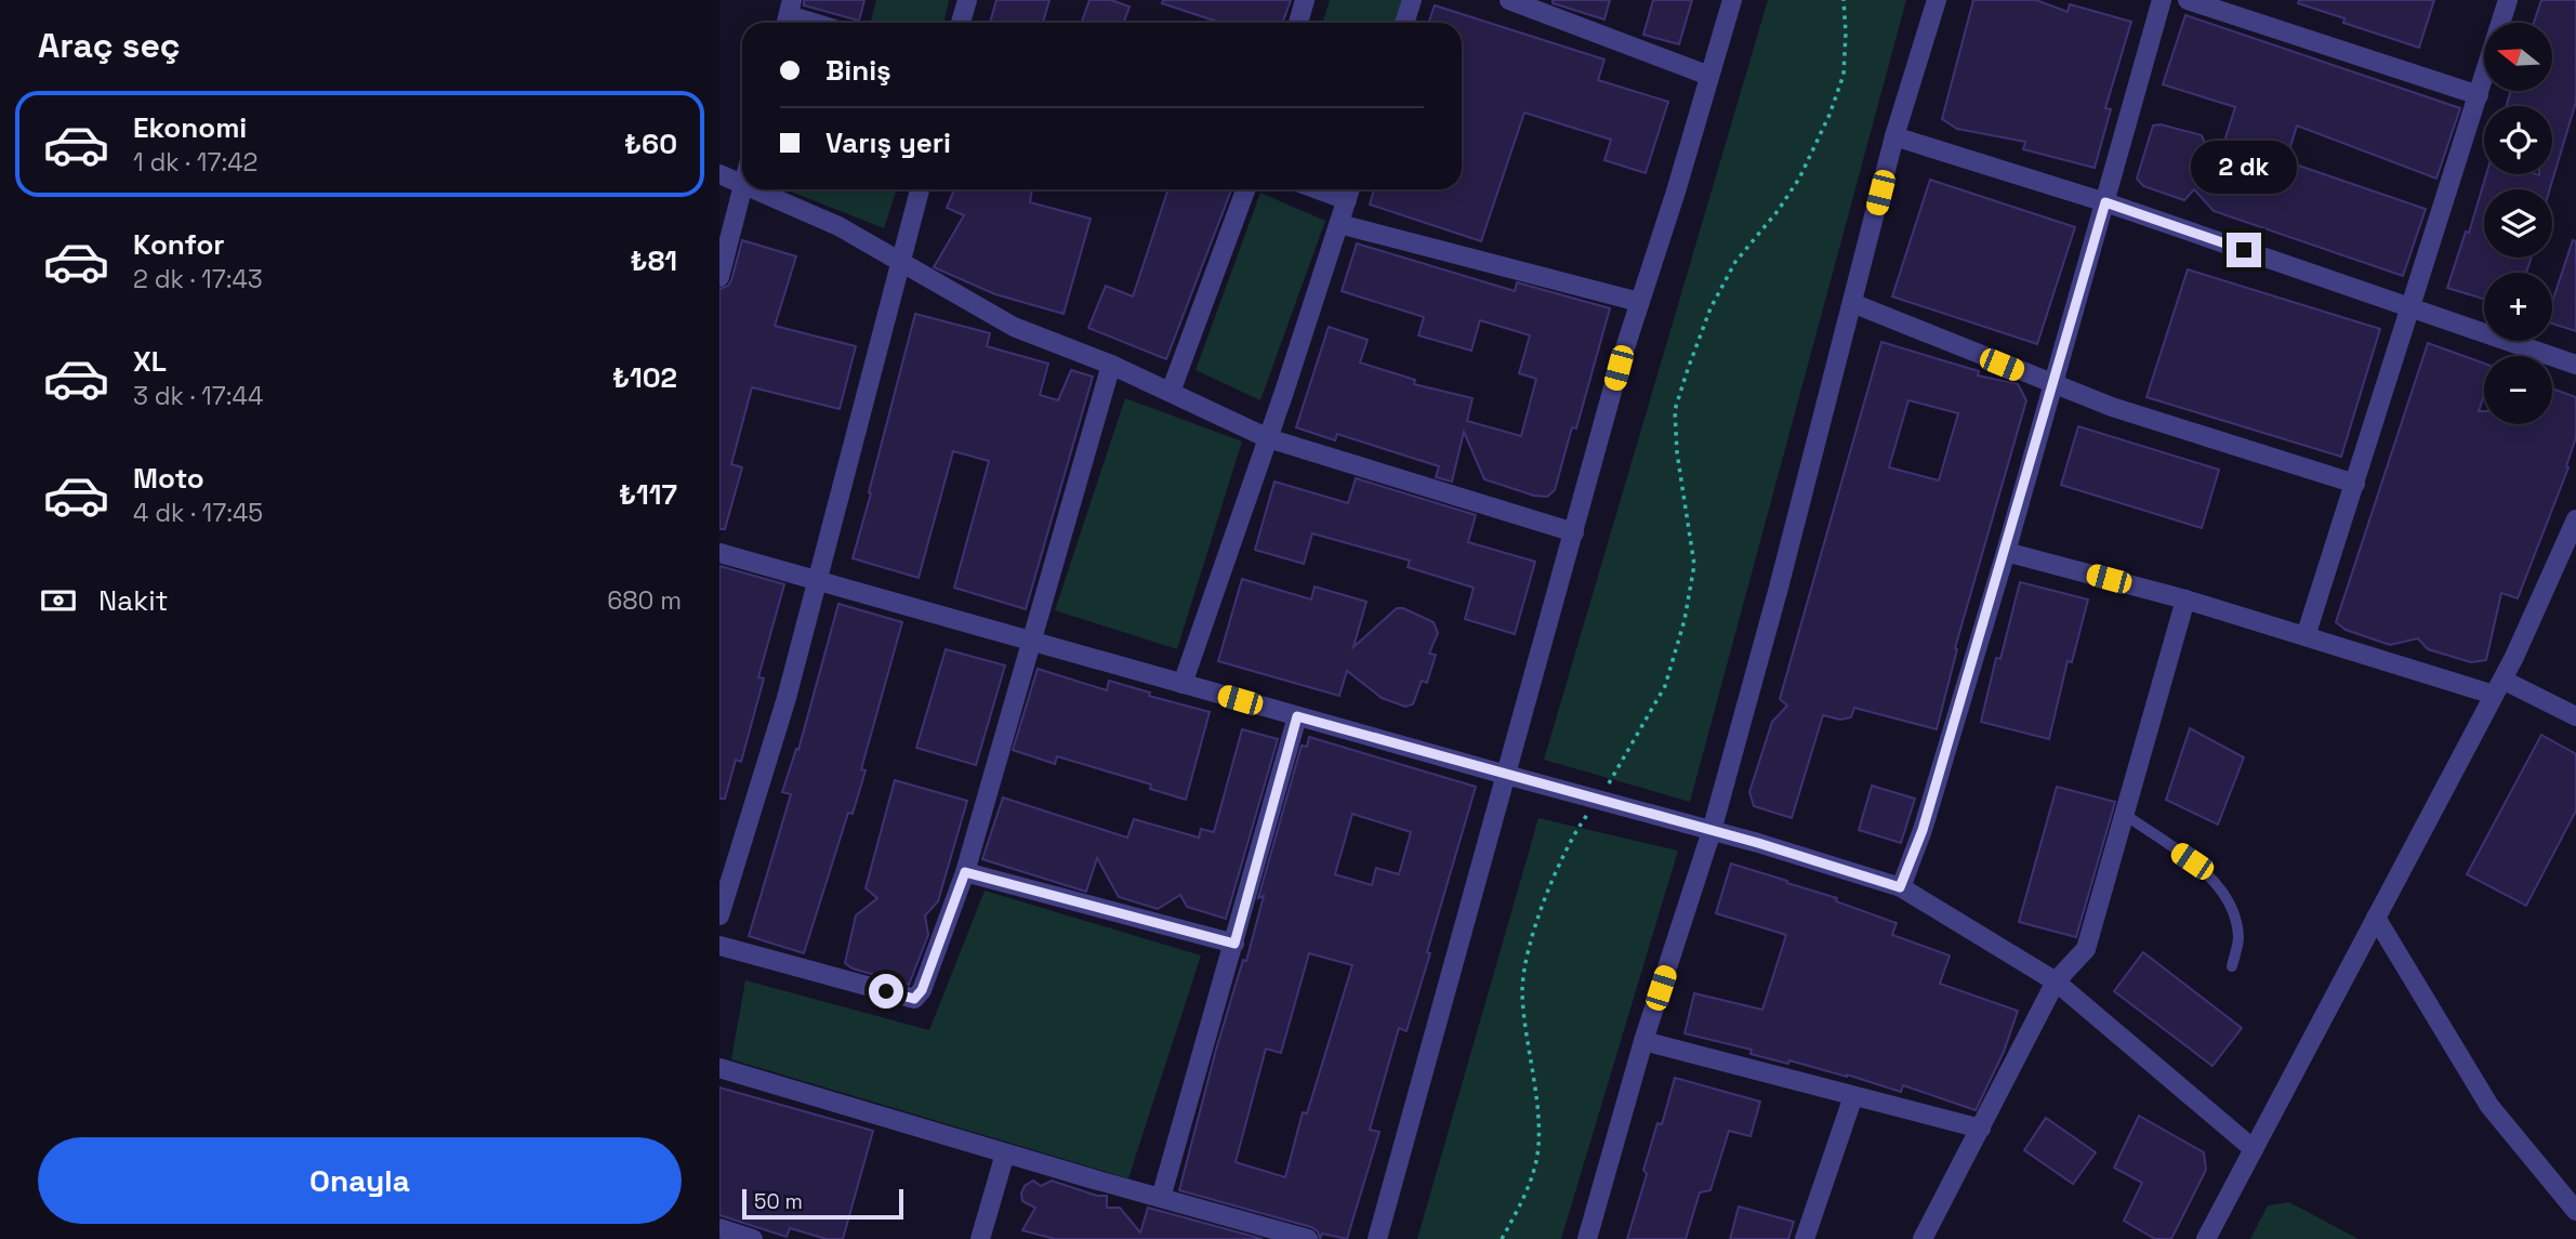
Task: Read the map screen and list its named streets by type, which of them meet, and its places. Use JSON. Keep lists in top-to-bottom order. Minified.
{"scale_bar":"50 m","north":"left","page":{"heading":"Araç seç","map_buttons":["+","−"],"banner":["Biniş","Varış yeri"],"list":[{"name":"Ekonomi","note":"1 dk · 17:42","value":"₺60"},{"name":"Konfor","note":"2 dk · 17:43","value":"₺81"},{"name":"XL","note":"3 dk · 17:44","value":"₺102"},{"name":"Moto","note":"4 dk · 17:45","value":"₺117"}],"bubble":"2 dk","pay":["Nakit","680 m"],"buttons":"Onayla","scale":"50 m"}}
